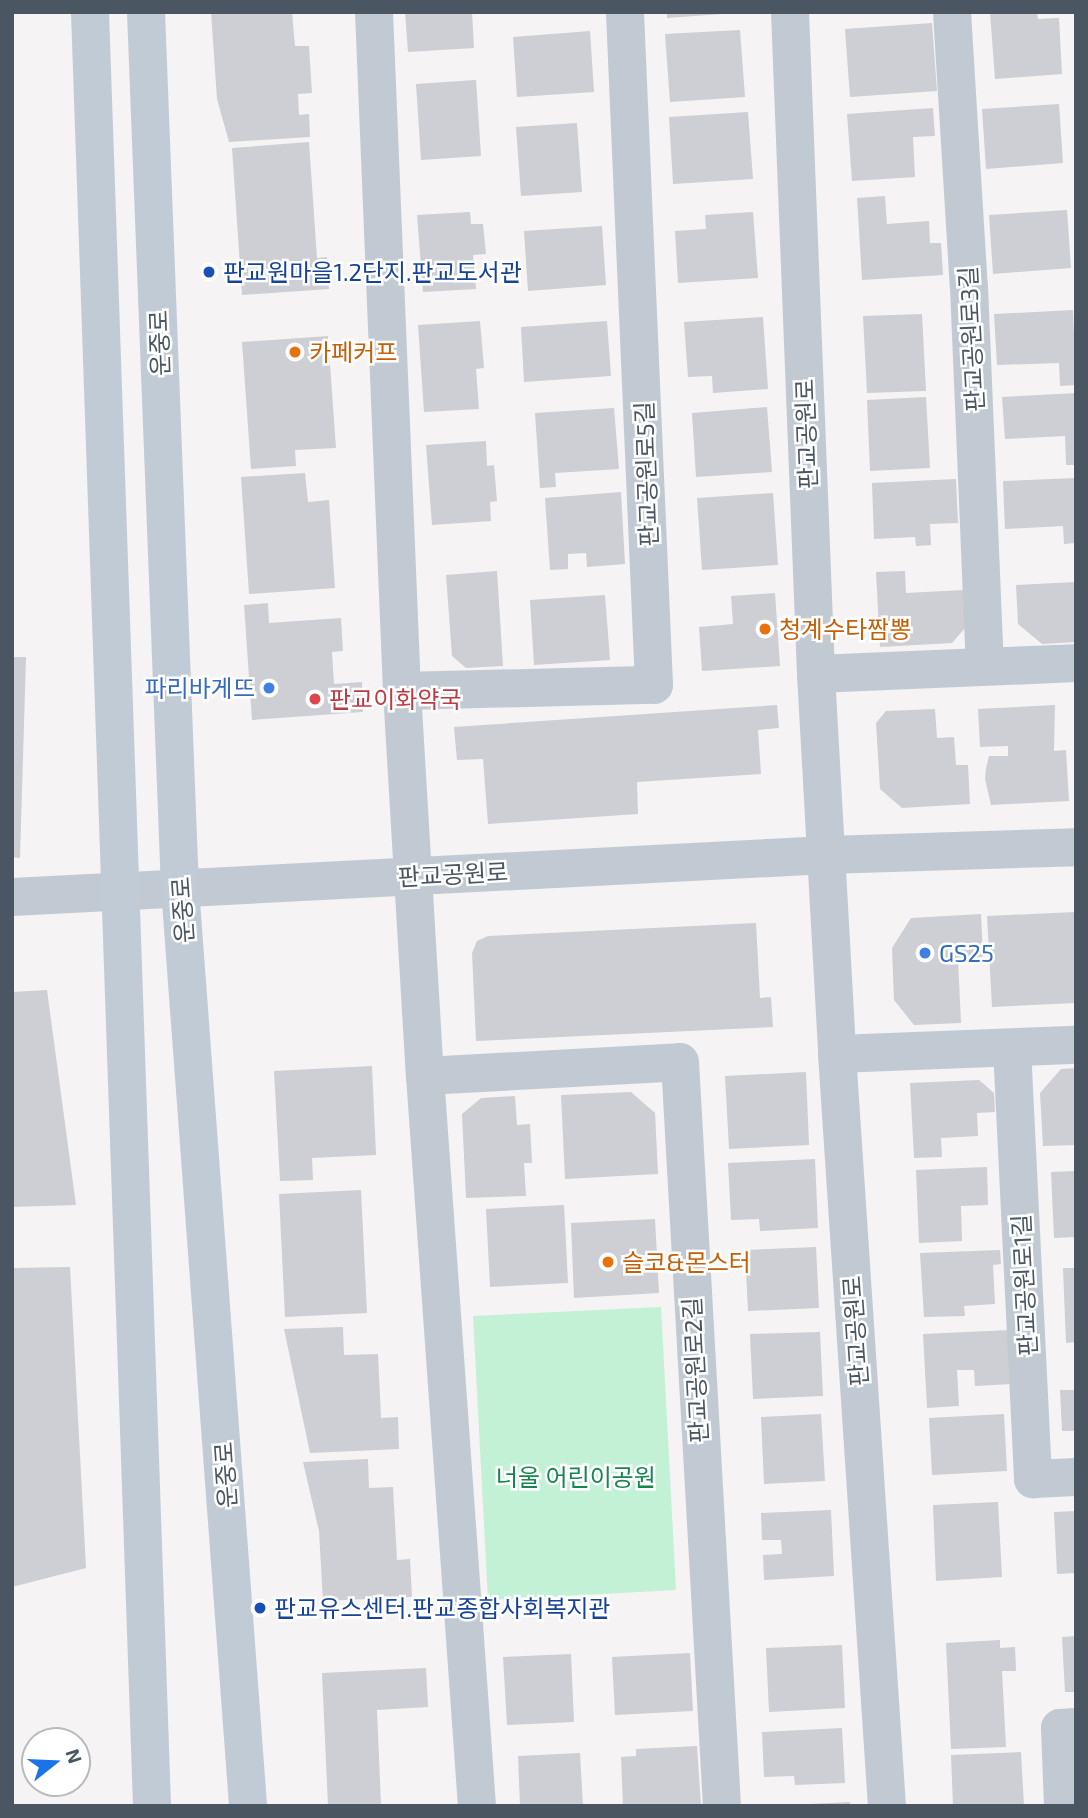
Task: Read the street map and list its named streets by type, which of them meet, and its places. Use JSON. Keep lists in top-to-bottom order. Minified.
{"streets":{"main road":["운중로"],"street":["판교공원로3길","판교공원로","판교공원로5길","판교공원로1길","판교공원로2길"]},"crossings":[["운중로","판교공원로"]],"parks":["너울 어린이공원"],"places":["판교원마을1.2단지.판교도서관","카페커프","청계수타짬뽕","파리바게뜨","판교이화약국","GS25","슬코&몬스터","판교유스센터.판교종합사회복지관"],"north":"right"}
